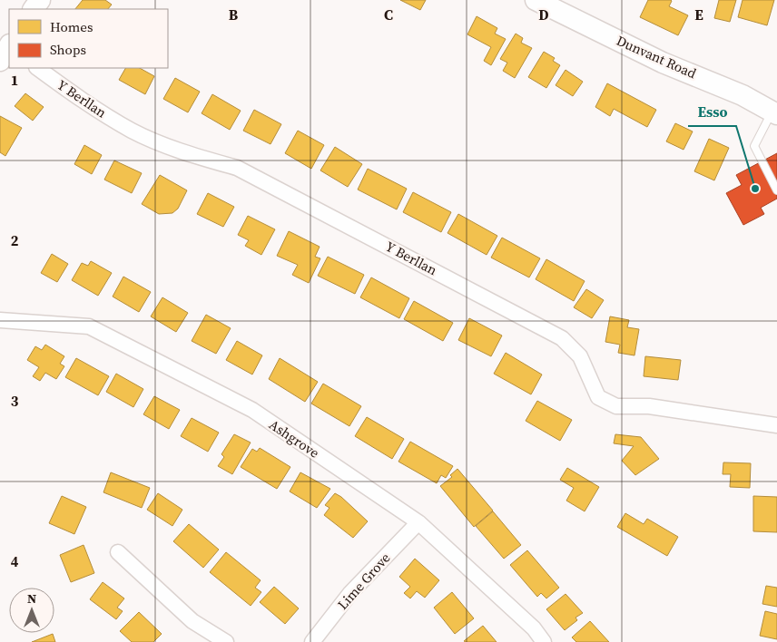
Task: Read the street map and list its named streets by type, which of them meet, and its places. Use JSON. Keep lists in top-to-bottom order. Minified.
{"streets":{"main road":["Dunvant Road"],"street":["Y Berllan","Ashgrove","Lime Grove"]},"crossings":[["Ashgrove","Lime Grove"]],"places":["Esso"],"legend":["Homes","Shops"],"north":"top","grid":{"columns":["B","C","D","E"],"rows":["1","2","3","4"]}}
